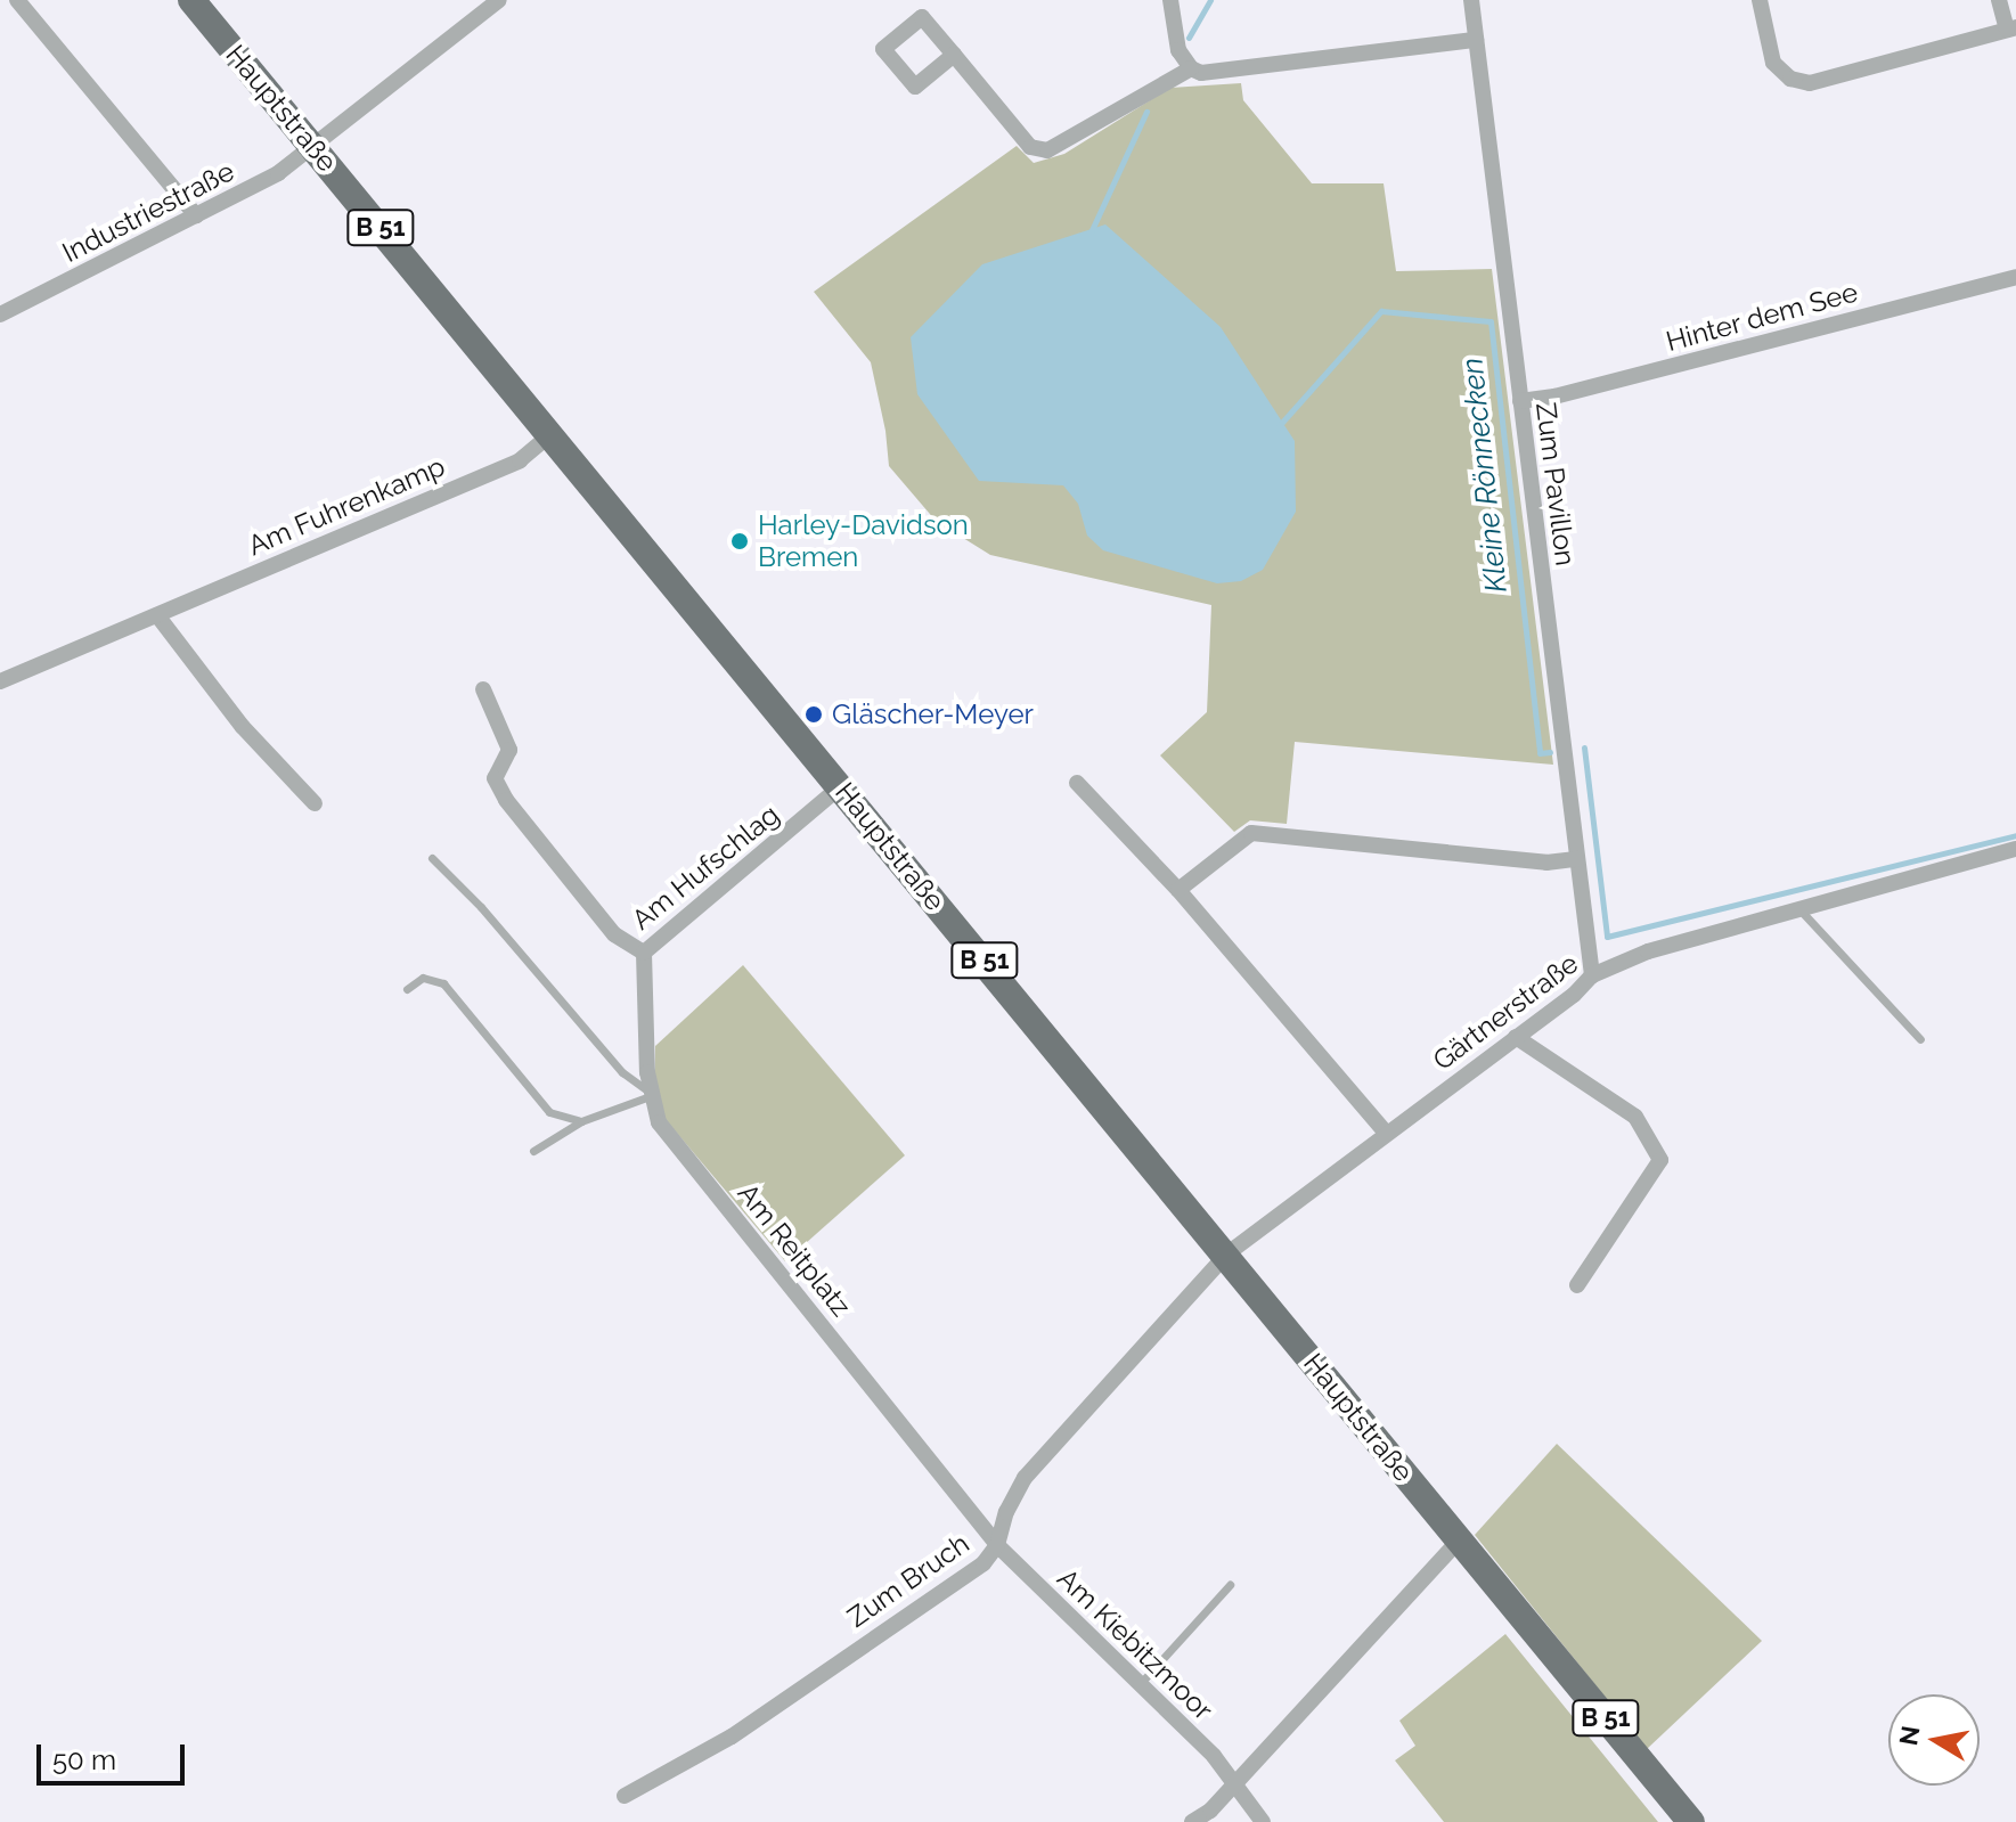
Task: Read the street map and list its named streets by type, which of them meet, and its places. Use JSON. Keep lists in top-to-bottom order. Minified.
{"streets":{"main road":["Hauptstraße","B 51"],"street":["Industriestraße","Hinter dem See","Zum Pavillon","Am Fuhrenkamp","Am Hufschlag","Gärtnerstraße","Am Reitplatz","Zum Bruch","Am Kiebitzmoor"]},"crossings":[["Hauptstraße","Industriestraße"],["Hauptstraße","Am Fuhrenkamp"],["Hauptstraße","Am Hufschlag"],["Hauptstraße","Gärtnerstraße"],["Hauptstraße","Zum Bruch"],["Hinter dem See","Zum Pavillon"],["Zum Pavillon","Gärtnerstraße"],["Am Hufschlag","Am Reitplatz"],["Gärtnerstraße","Zum Bruch"],["Am Reitplatz","Zum Bruch"],["Am Reitplatz","Am Kiebitzmoor"],["Zum Bruch","Am Kiebitzmoor"]],"water":["Kleine Rönnecken"],"places":["Harley-Davidson Bremen","Gläscher-Meyer"],"scale_bar":"50 m","north":"left"}
